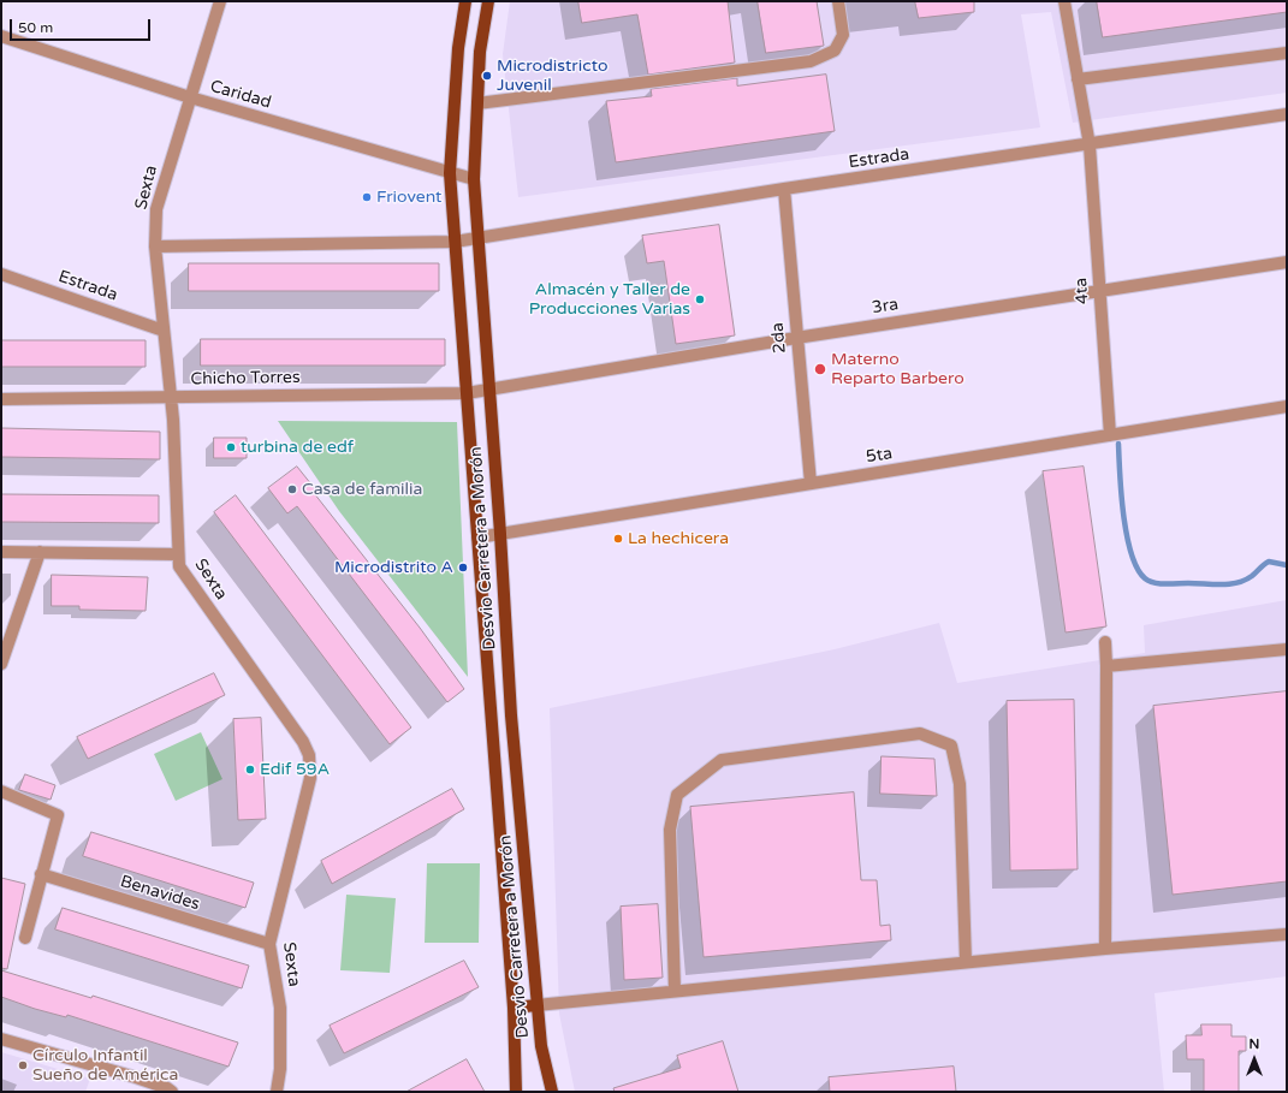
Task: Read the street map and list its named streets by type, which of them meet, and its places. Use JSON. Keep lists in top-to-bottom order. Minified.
{"streets":{"main road":["Desvio Carretera a Morón"],"street":["Caridad","Estrada","Sexta","4ta","3ra","2da","Chicho Torres","5ta","Benavides"]},"crossings":[["Caridad","Sexta"],["Caridad","Desvio Carretera a Morón"],["Estrada","Sexta"],["Estrada","4ta"],["Estrada","2da"],["Estrada","Desvio Carretera a Morón"],["Sexta","Chicho Torres"],["Sexta","Benavides"],["4ta","3ra"],["4ta","5ta"],["3ra","2da"],["3ra","Chicho Torres"],["3ra","Desvio Carretera a Morón"],["2da","5ta"],["Chicho Torres","Desvio Carretera a Morón"],["5ta","Desvio Carretera a Morón"]],"places":["Microdistricto Juvenil","Friovent","Almacén y Taller de Producciones Varias","Materno Reparto Barbero","turbina de edf","Casa de familia","La hechicera","Microdistrito A","Edif 59A","Círculo Infantil Sueño de América"],"scale_bar":"50 m","north":"top"}
